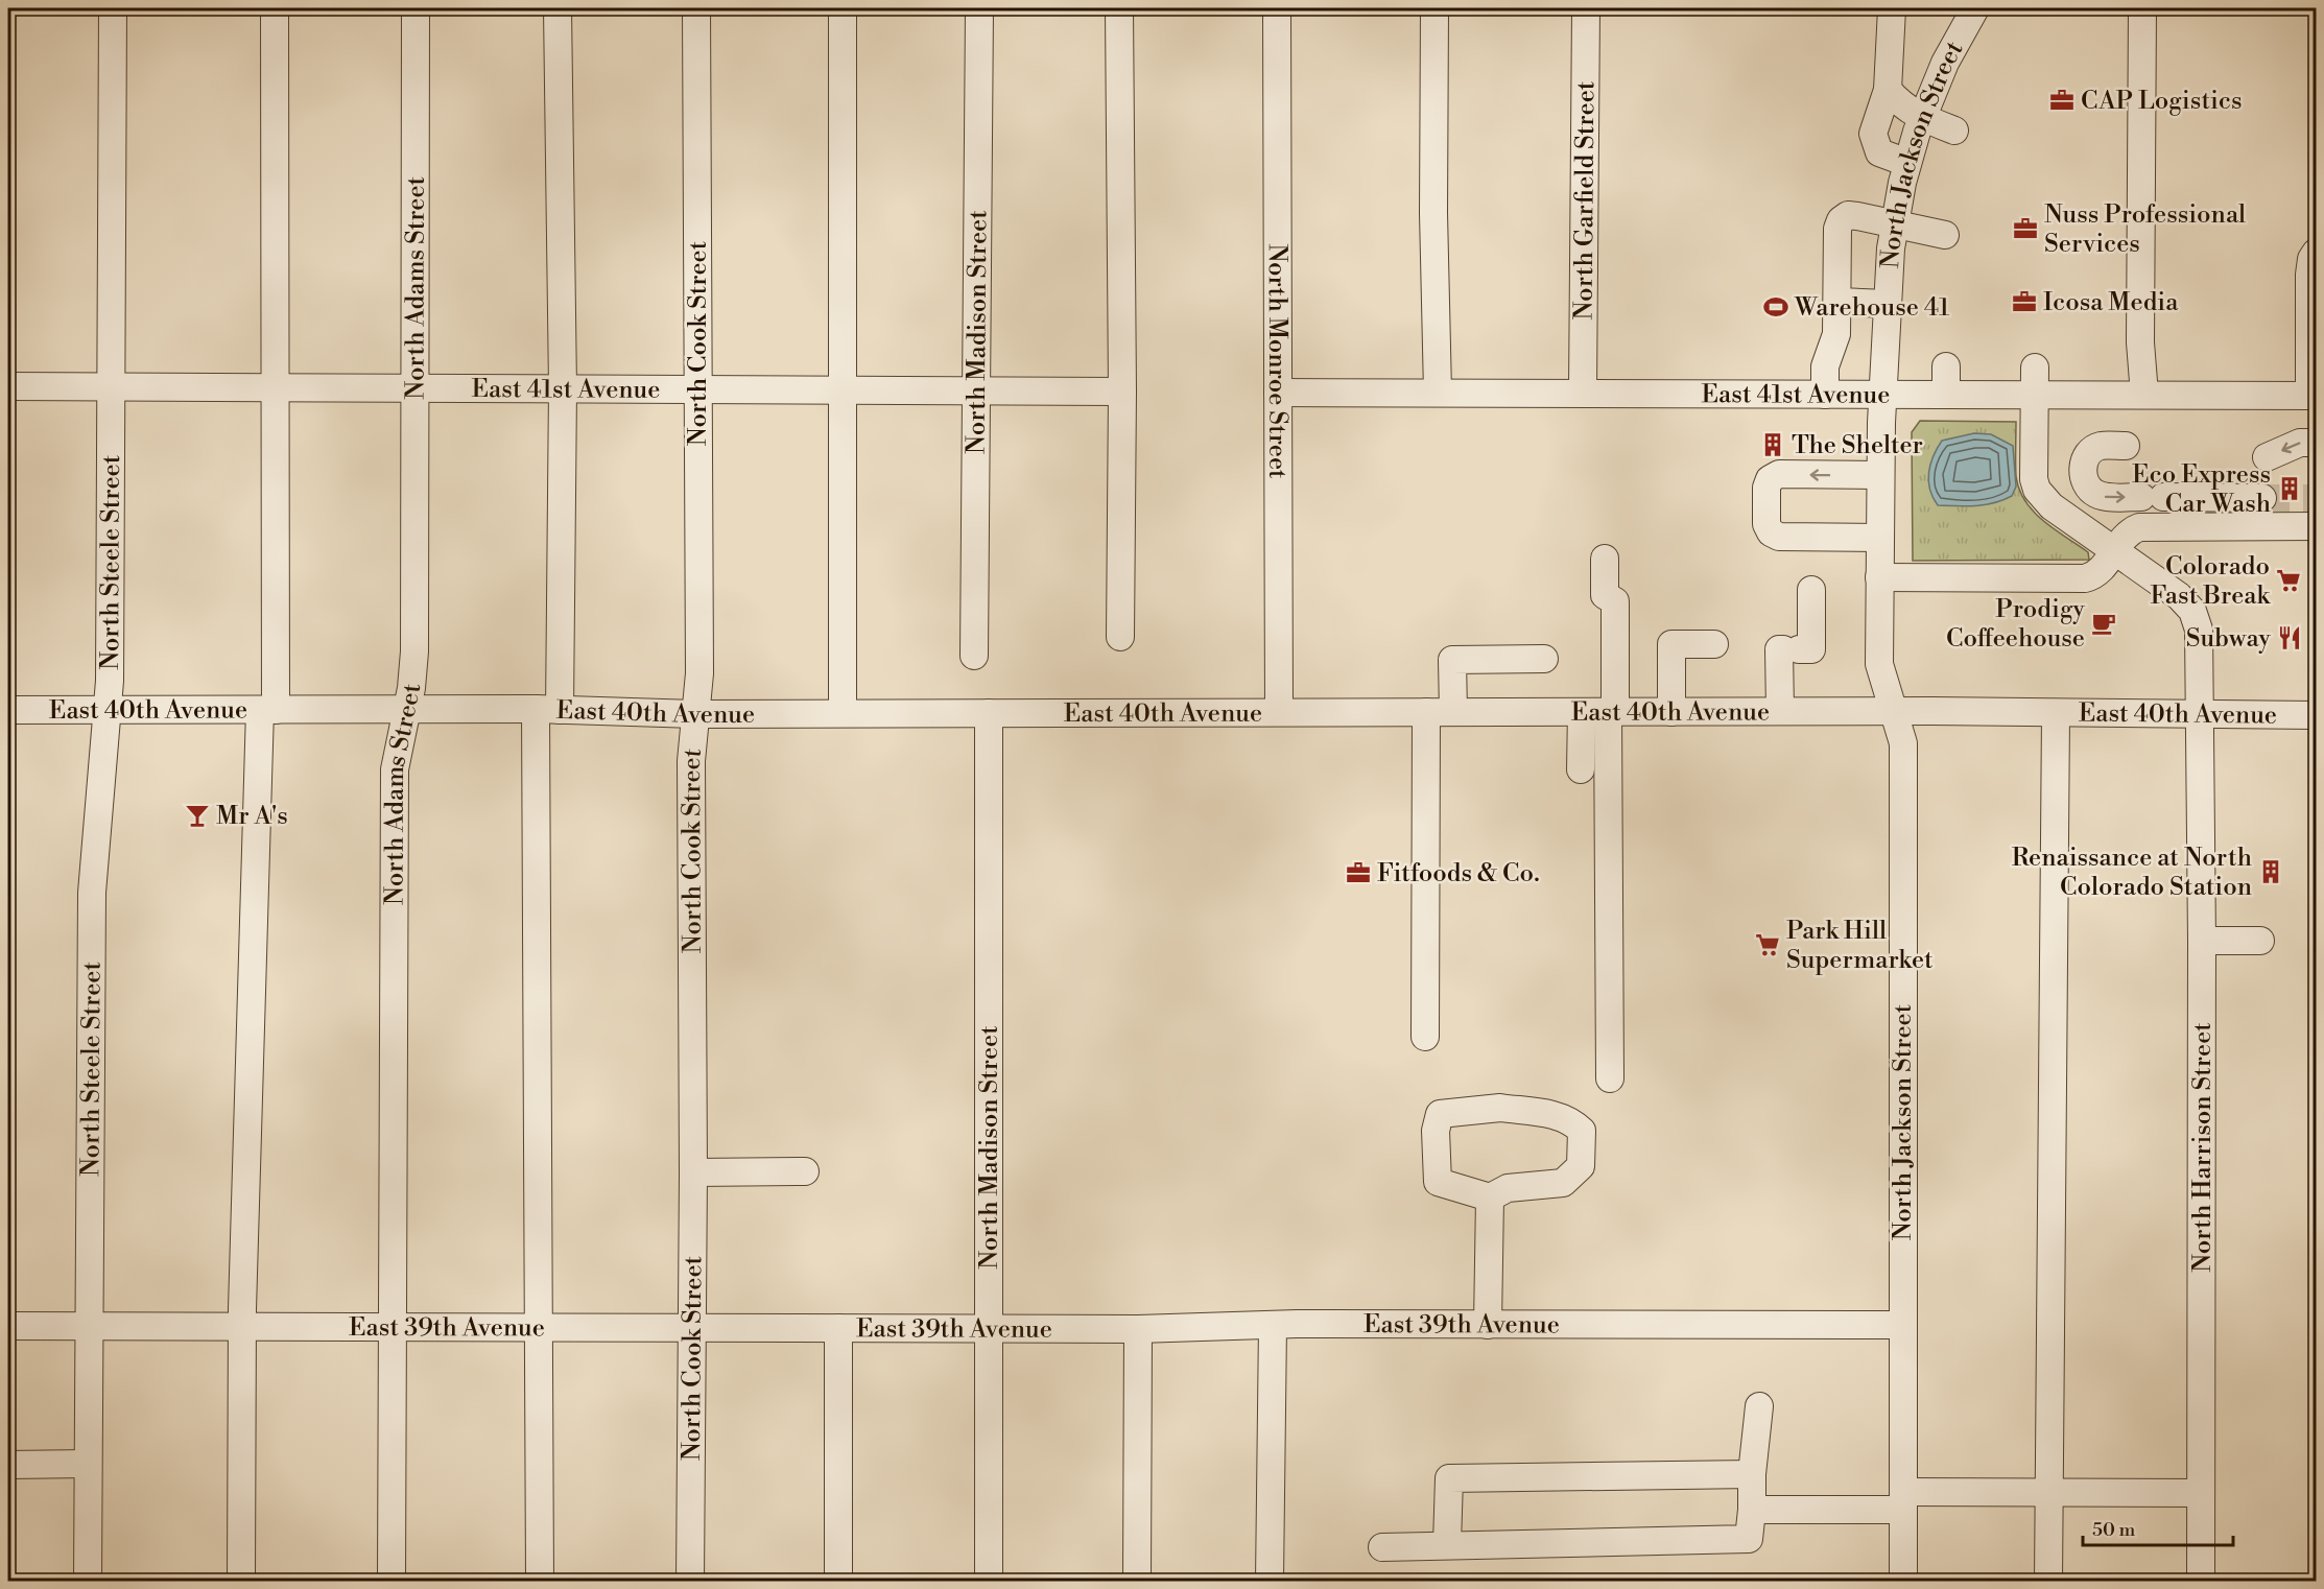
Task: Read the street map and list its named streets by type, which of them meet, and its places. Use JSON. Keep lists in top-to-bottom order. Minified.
{"streets":{"street":["North Jackson Street","North Garfield Street","North Adams Street","North Madison Street","North Cook Street","North Monroe Street","East 41st Avenue","North Steele Street","East 40th Avenue","North Harrison Street","East 39th Avenue"]},"crossings":[["North Jackson Street","East 41st Avenue"],["North Jackson Street","East 40th Avenue"],["North Jackson Street","East 39th Avenue"],["North Garfield Street","East 41st Avenue"],["North Adams Street","East 41st Avenue"],["North Adams Street","East 40th Avenue"],["North Adams Street","East 39th Avenue"],["North Madison Street","East 41st Avenue"],["North Madison Street","East 40th Avenue"],["North Madison Street","East 39th Avenue"],["North Cook Street","East 41st Avenue"],["North Cook Street","East 40th Avenue"],["North Cook Street","East 39th Avenue"],["North Monroe Street","East 41st Avenue"],["North Monroe Street","East 40th Avenue"],["East 41st Avenue","North Steele Street"],["East 41st Avenue","North Harrison Street"],["North Steele Street","East 40th Avenue"],["North Steele Street","East 39th Avenue"],["East 40th Avenue","North Harrison Street"]],"places":{"office":["CAP Logistics","Nuss Professional Services","Icosa Media","Fitfoods & Co."],"sports":["Warehouse 41"],"building":["The Shelter","Eco Express Car Wash","Renaissance at North Colorado Station"],"supermarket":["Colorado Fast Break","Park Hill Supermarket"],"cafe":["Prodigy Coffeehouse"],"restaurant":["Subway"],"bar":["Mr A's"]},"scale_bar":"50 m"}
